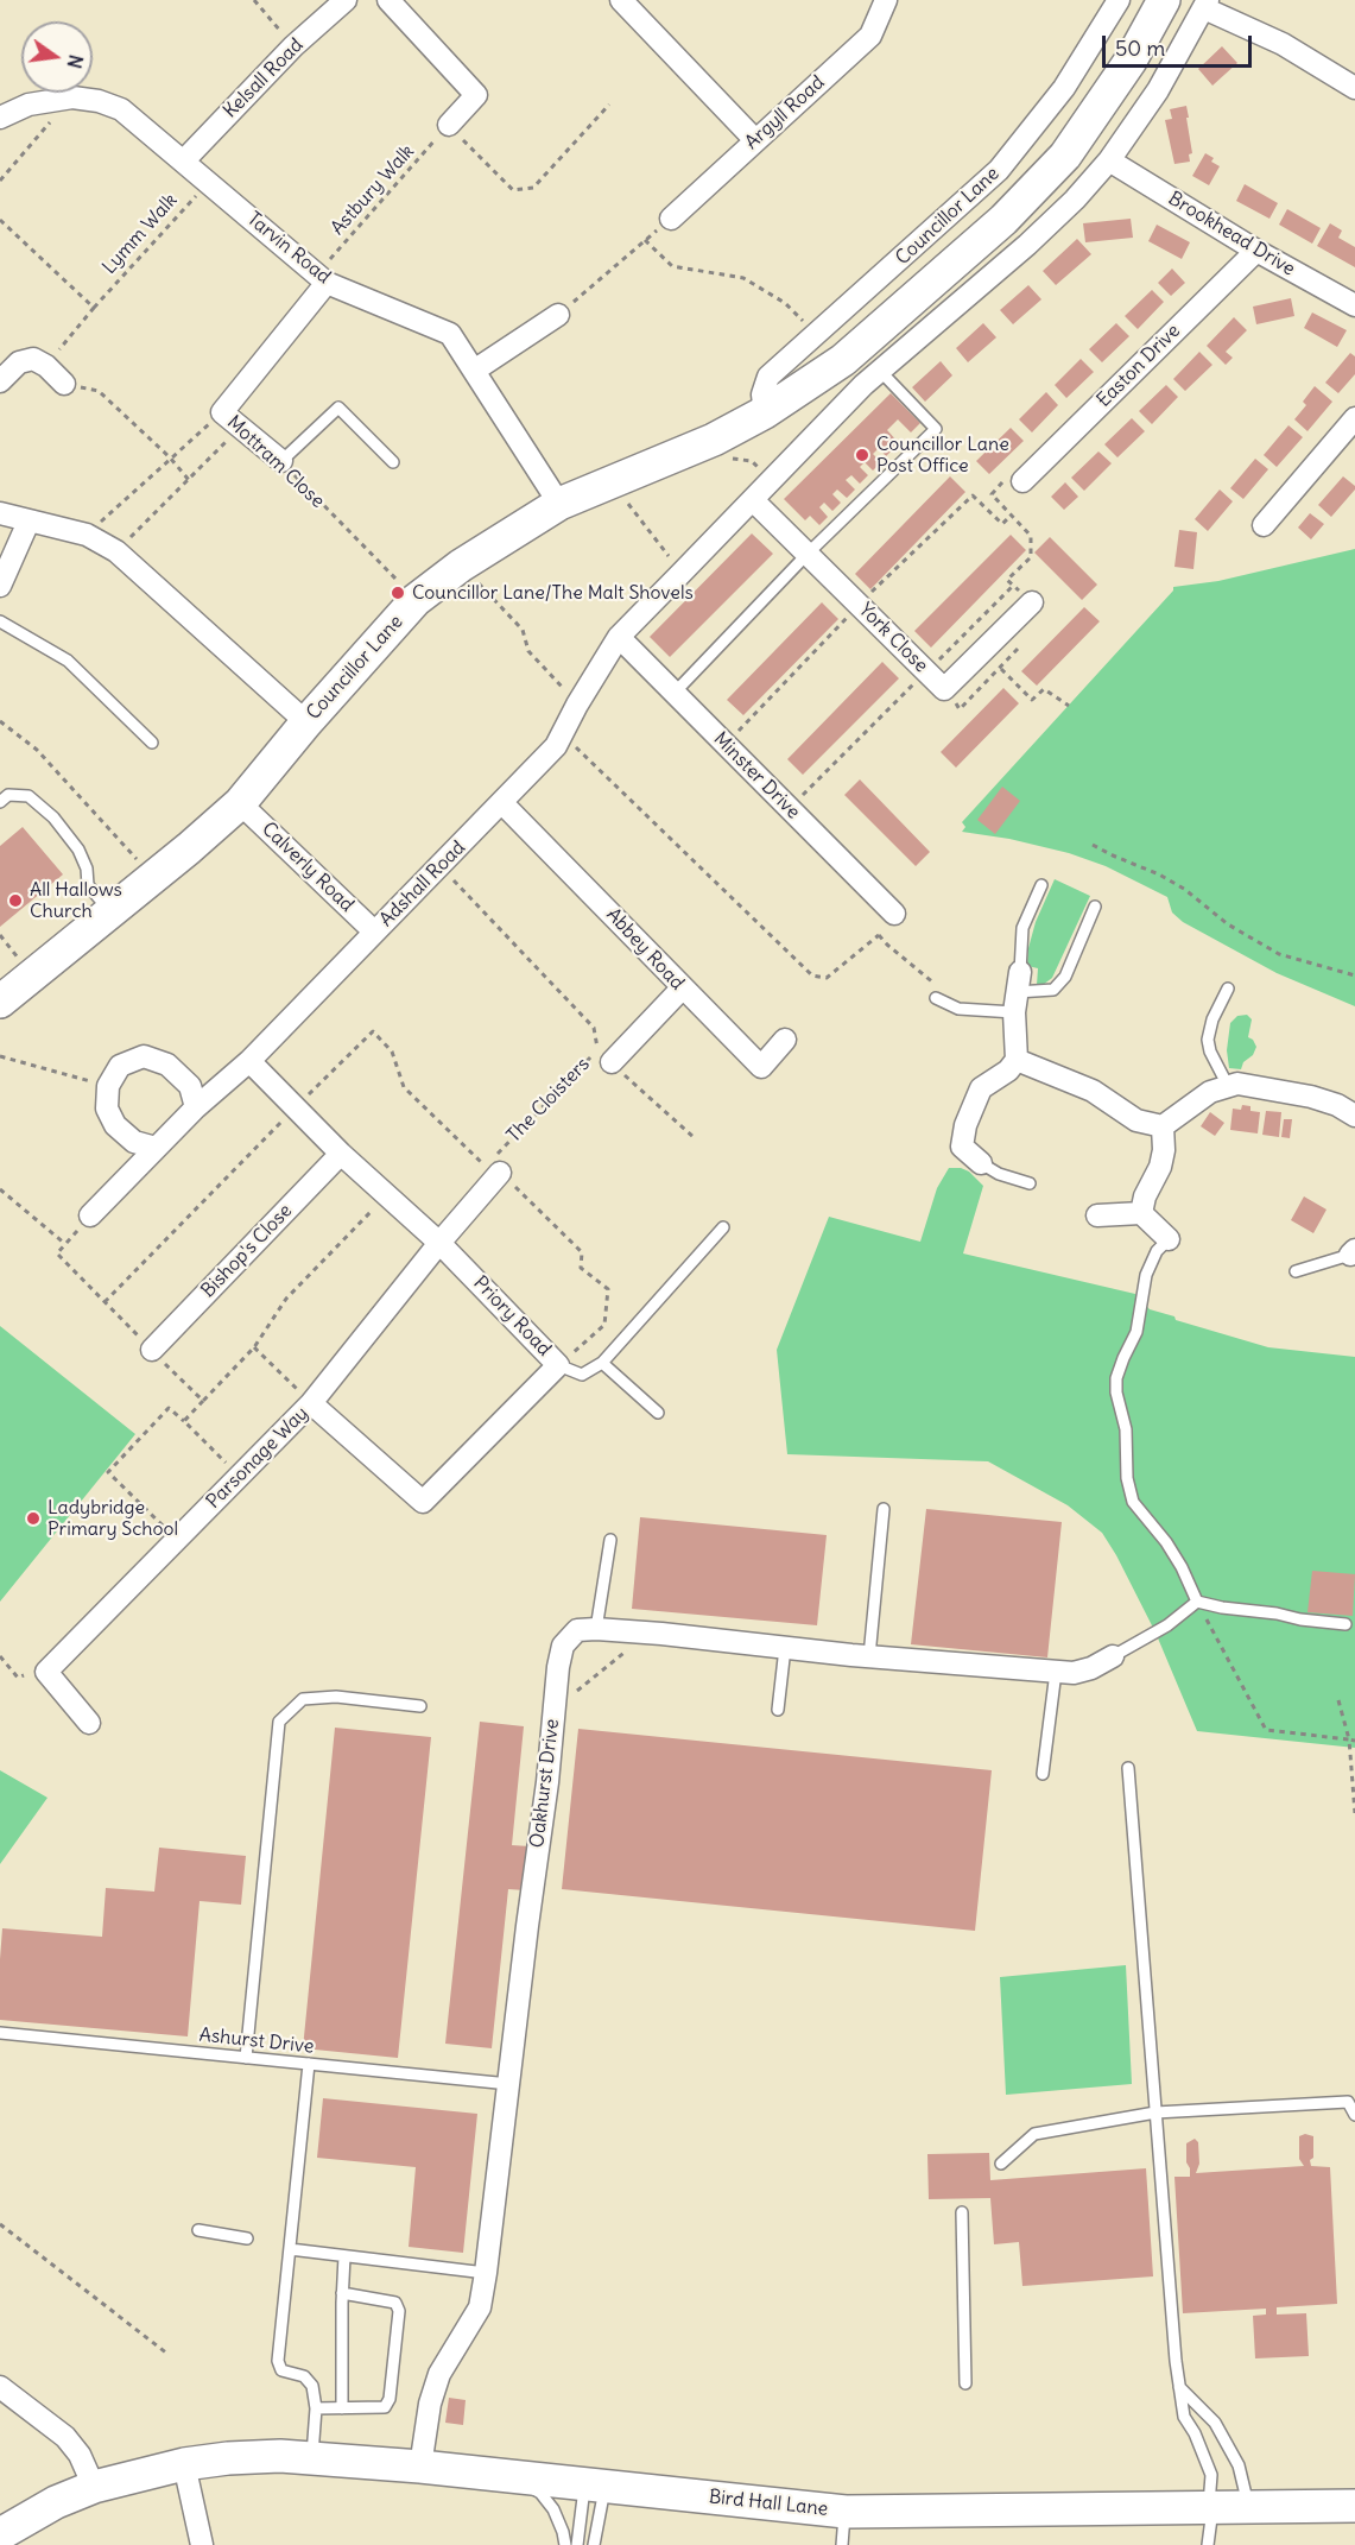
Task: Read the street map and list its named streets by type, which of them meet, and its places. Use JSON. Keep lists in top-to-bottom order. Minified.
{"streets":{"street":["Kelsall Road","Argyll Road","Councillor Lane","Brookhead Drive","Tarvin Road","Easton Drive","Mottram Close","York Close","Minster Drive","Calverly Road","Adshall Road","Abbey Road","The Cloisters","Bishop's Close","Priory Road","Parsonage Way","Oakhurst Drive","Bird Hall Lane"],"lane":["Ashurst Drive"],"path":["Astbury Walk","Lymm Walk"]},"crossings":[["Kelsall Road","Tarvin Road"],["Astbury Walk","Tarvin Road"],["Astbury Walk","Mottram Close"],["Councillor Lane","Tarvin Road"],["Councillor Lane","Mottram Close"],["Councillor Lane","Calverly Road"],["Lymm Walk","Tarvin Road"],["Brookhead Drive","Easton Drive"],["Tarvin Road","Mottram Close"],["Minster Drive","Adshall Road"],["Calverly Road","Adshall Road"],["Adshall Road","Abbey Road"],["Adshall Road","Priory Road"],["Abbey Road","The Cloisters"],["Bishop's Close","Priory Road"],["Priory Road","Parsonage Way"],["Oakhurst Drive","Ashurst Drive"],["Oakhurst Drive","Bird Hall Lane"]],"places":["Councillor Lane Post Office","Councillor Lane/The Malt Shovels","All Hallows Church","Ladybridge Primary School"],"scale_bar":"50 m","north":"right"}
